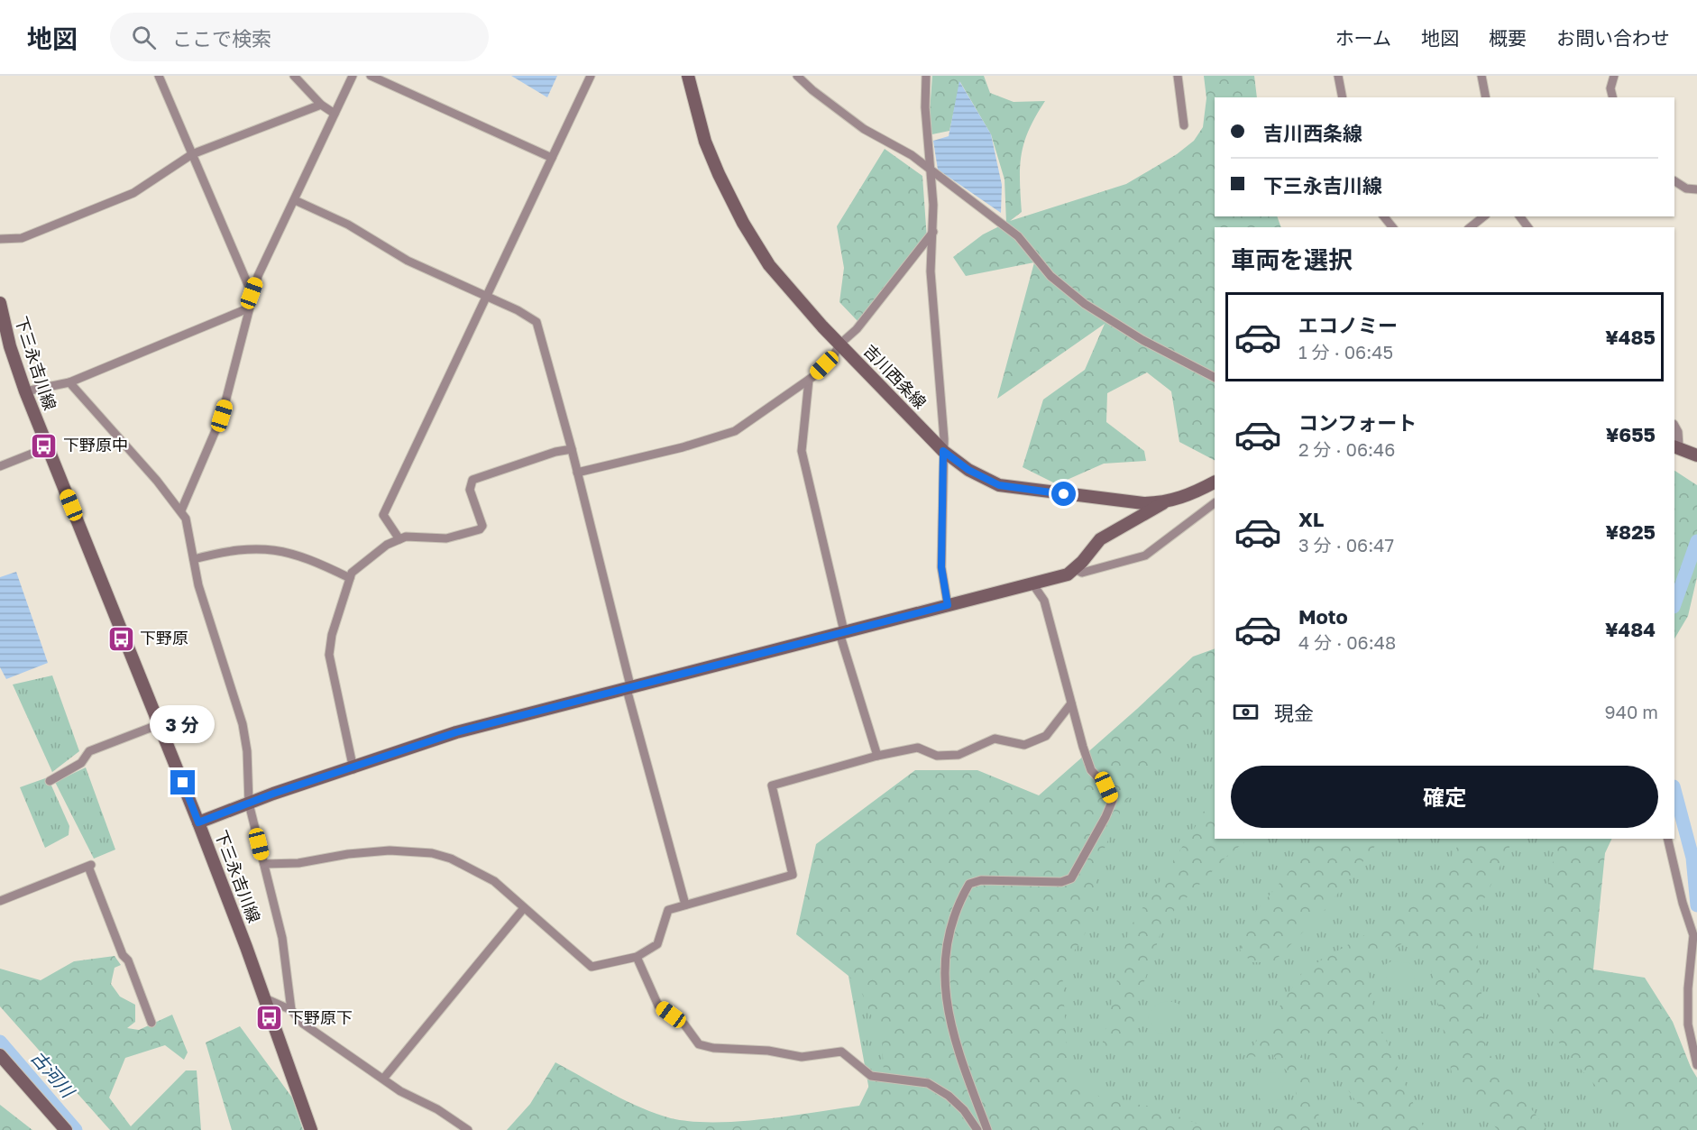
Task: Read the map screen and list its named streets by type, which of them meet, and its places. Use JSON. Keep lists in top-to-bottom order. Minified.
{"streets":{"main road":["下三永吉川線","吉川西条線"]},"water":["古河川"],"places":{"bus stop":["下野原中","下野原","下野原下"]},"page":{"header":"地図","search":"ここで検索","nav":["ホーム","地図","概要","お問い合わせ"],"banner":["吉川西条線","下三永吉川線"],"heading":"車両を選択","list":[{"name":"エコノミー","note":"1 分 · 06:45","value":"¥485"},{"name":"コンフォート","note":"2 分 · 06:46","value":"¥655"},{"name":"XL","note":"3 分 · 06:47","value":"¥825"},{"name":"Moto","note":"4 分 · 06:48","value":"¥484"}],"pay":["現金","940 m"],"bubble":"3 分","buttons":"確定"}}
